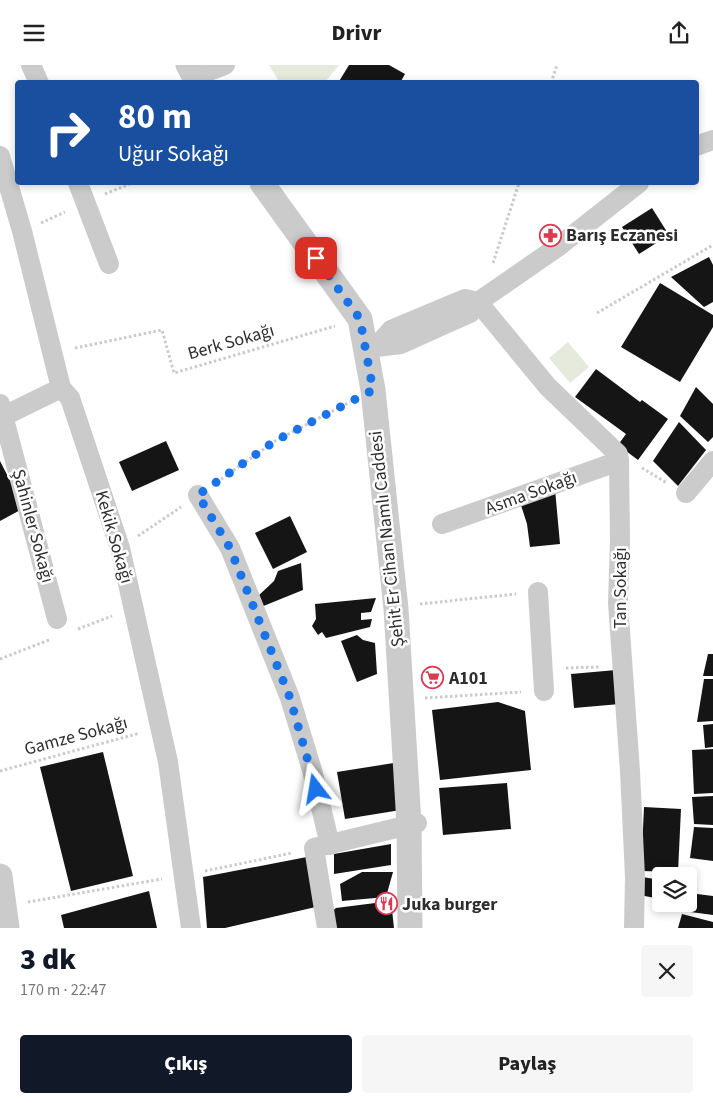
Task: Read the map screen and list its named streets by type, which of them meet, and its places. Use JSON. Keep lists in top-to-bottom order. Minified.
{"streets":{"street":["Asma Sokağı","Şahinler Sokağı","Kekik Sokağı","Şehit Er Cihan Namlı Caddesi","Tan Sokağı"],"path":["Berk Sokağı","Gamze Sokağı"]},"crossings":[["Berk Sokağı","Kekik Sokağı"],["Berk Sokağı","Şehit Er Cihan Namlı Caddesi"],["Asma Sokağı","Tan Sokağı"],["Kekik Sokağı","Gamze Sokağı"]],"places":{"pharmacy":["Barış Eczanesi"],"supermarket":["A101"],"restaurant":["Juka burger"]},"page":{"header":"Drivr","turn":["80 m","Uğur Sokağı"],"heading":["3 dk","170 m · 22:47"],"buttons":["Çıkış","Paylaş"]}}
